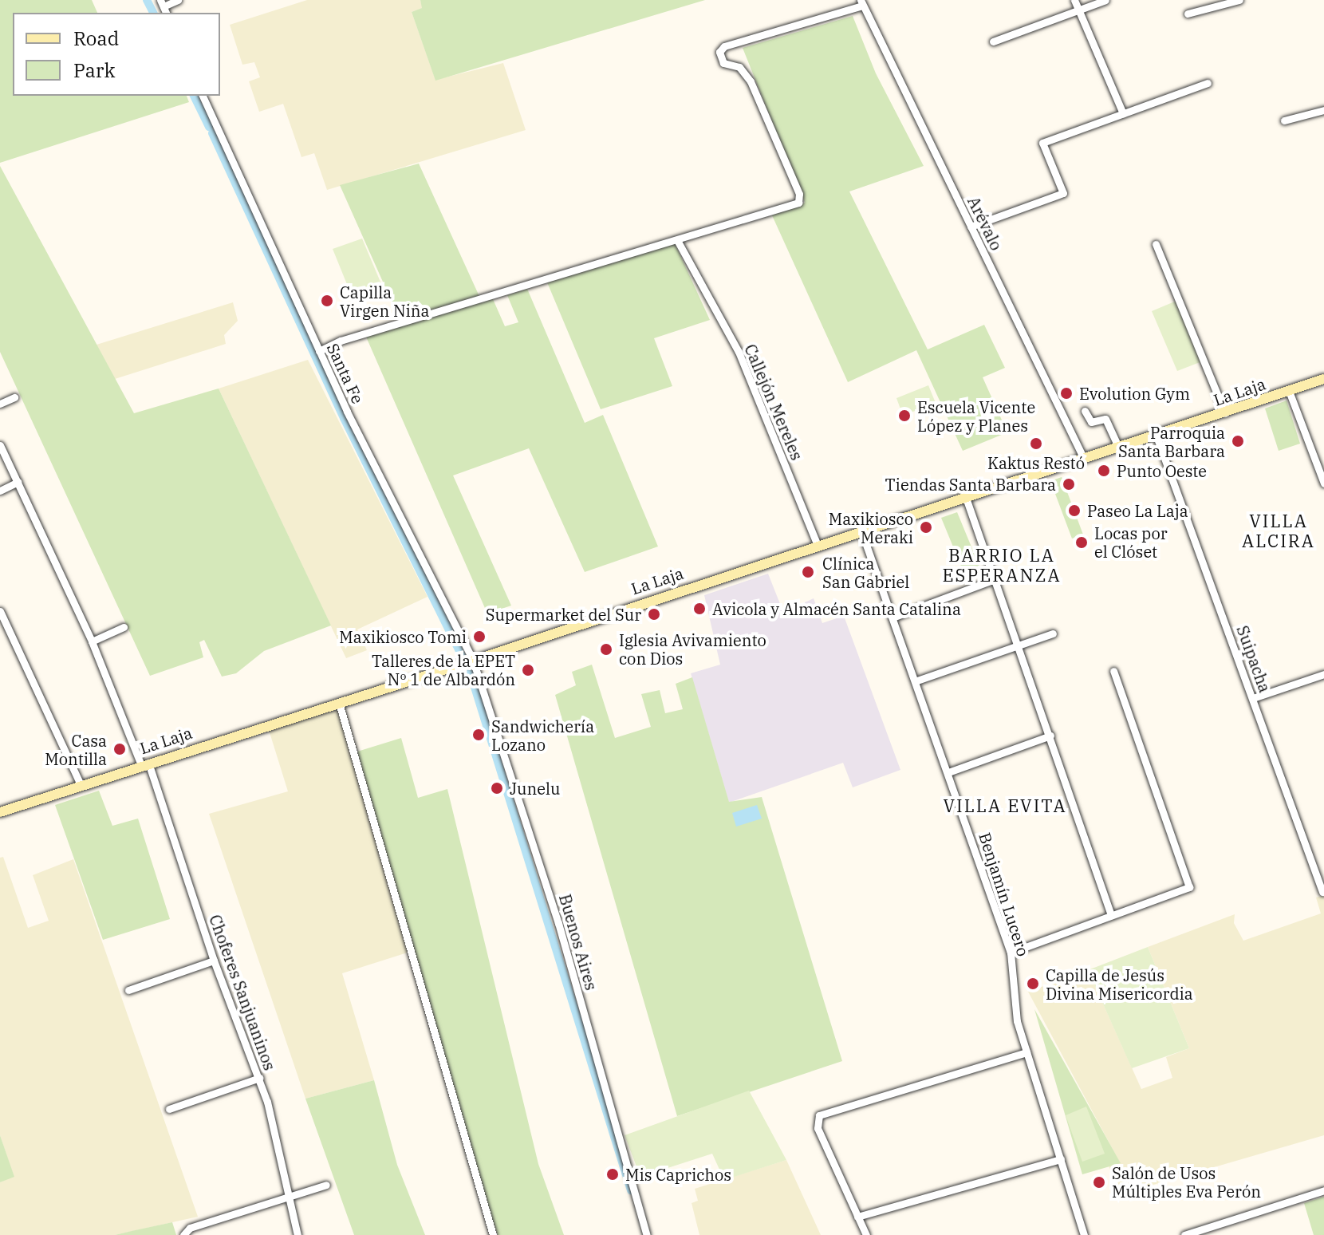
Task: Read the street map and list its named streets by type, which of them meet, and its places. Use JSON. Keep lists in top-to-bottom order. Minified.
{"streets":{"main road":["La Laja"],"street":["Arévalo","Santa Fe","Callejón Mereles","Suipacha","Benjamín Lucero","Buenos Aires","Choferes Sanjuaninos"]},"crossings":[["Arévalo","La Laja"],["Santa Fe","La Laja"],["Santa Fe","Buenos Aires"],["La Laja","Callejón Mereles"],["La Laja","Suipacha"],["La Laja","Benjamín Lucero"],["La Laja","Buenos Aires"],["La Laja","Choferes Sanjuaninos"]],"districts":["VILLA ALCIRA","BARRIO LA ESPERANZA","VILLA EVITA"],"places":["Capilla Virgen Niña","Evolution Gym","Escuela Vicente López y Planes","Parroquia Santa Barbara","Kaktus Restó","Punto Oeste","Tiendas Santa Barbara","Paseo La Laja","Maxikiosco Meraki","Locas por el Clóset","Clínica San Gabriel","Avicola y Almacén Santa Catalina","Supermarket del Sur","Maxikiosco Tomi","Iglesia Avivamiento con Dios","Talleres de la EPET Nº 1 de Albardón","Sandwichería Lozano","Casa Montilla","Junelu","Capilla de Jesús Divina Misericordia","Mis Caprichos","Salón de Usos Múltiples Eva Perón"],"legend":["Road","Park"]}
